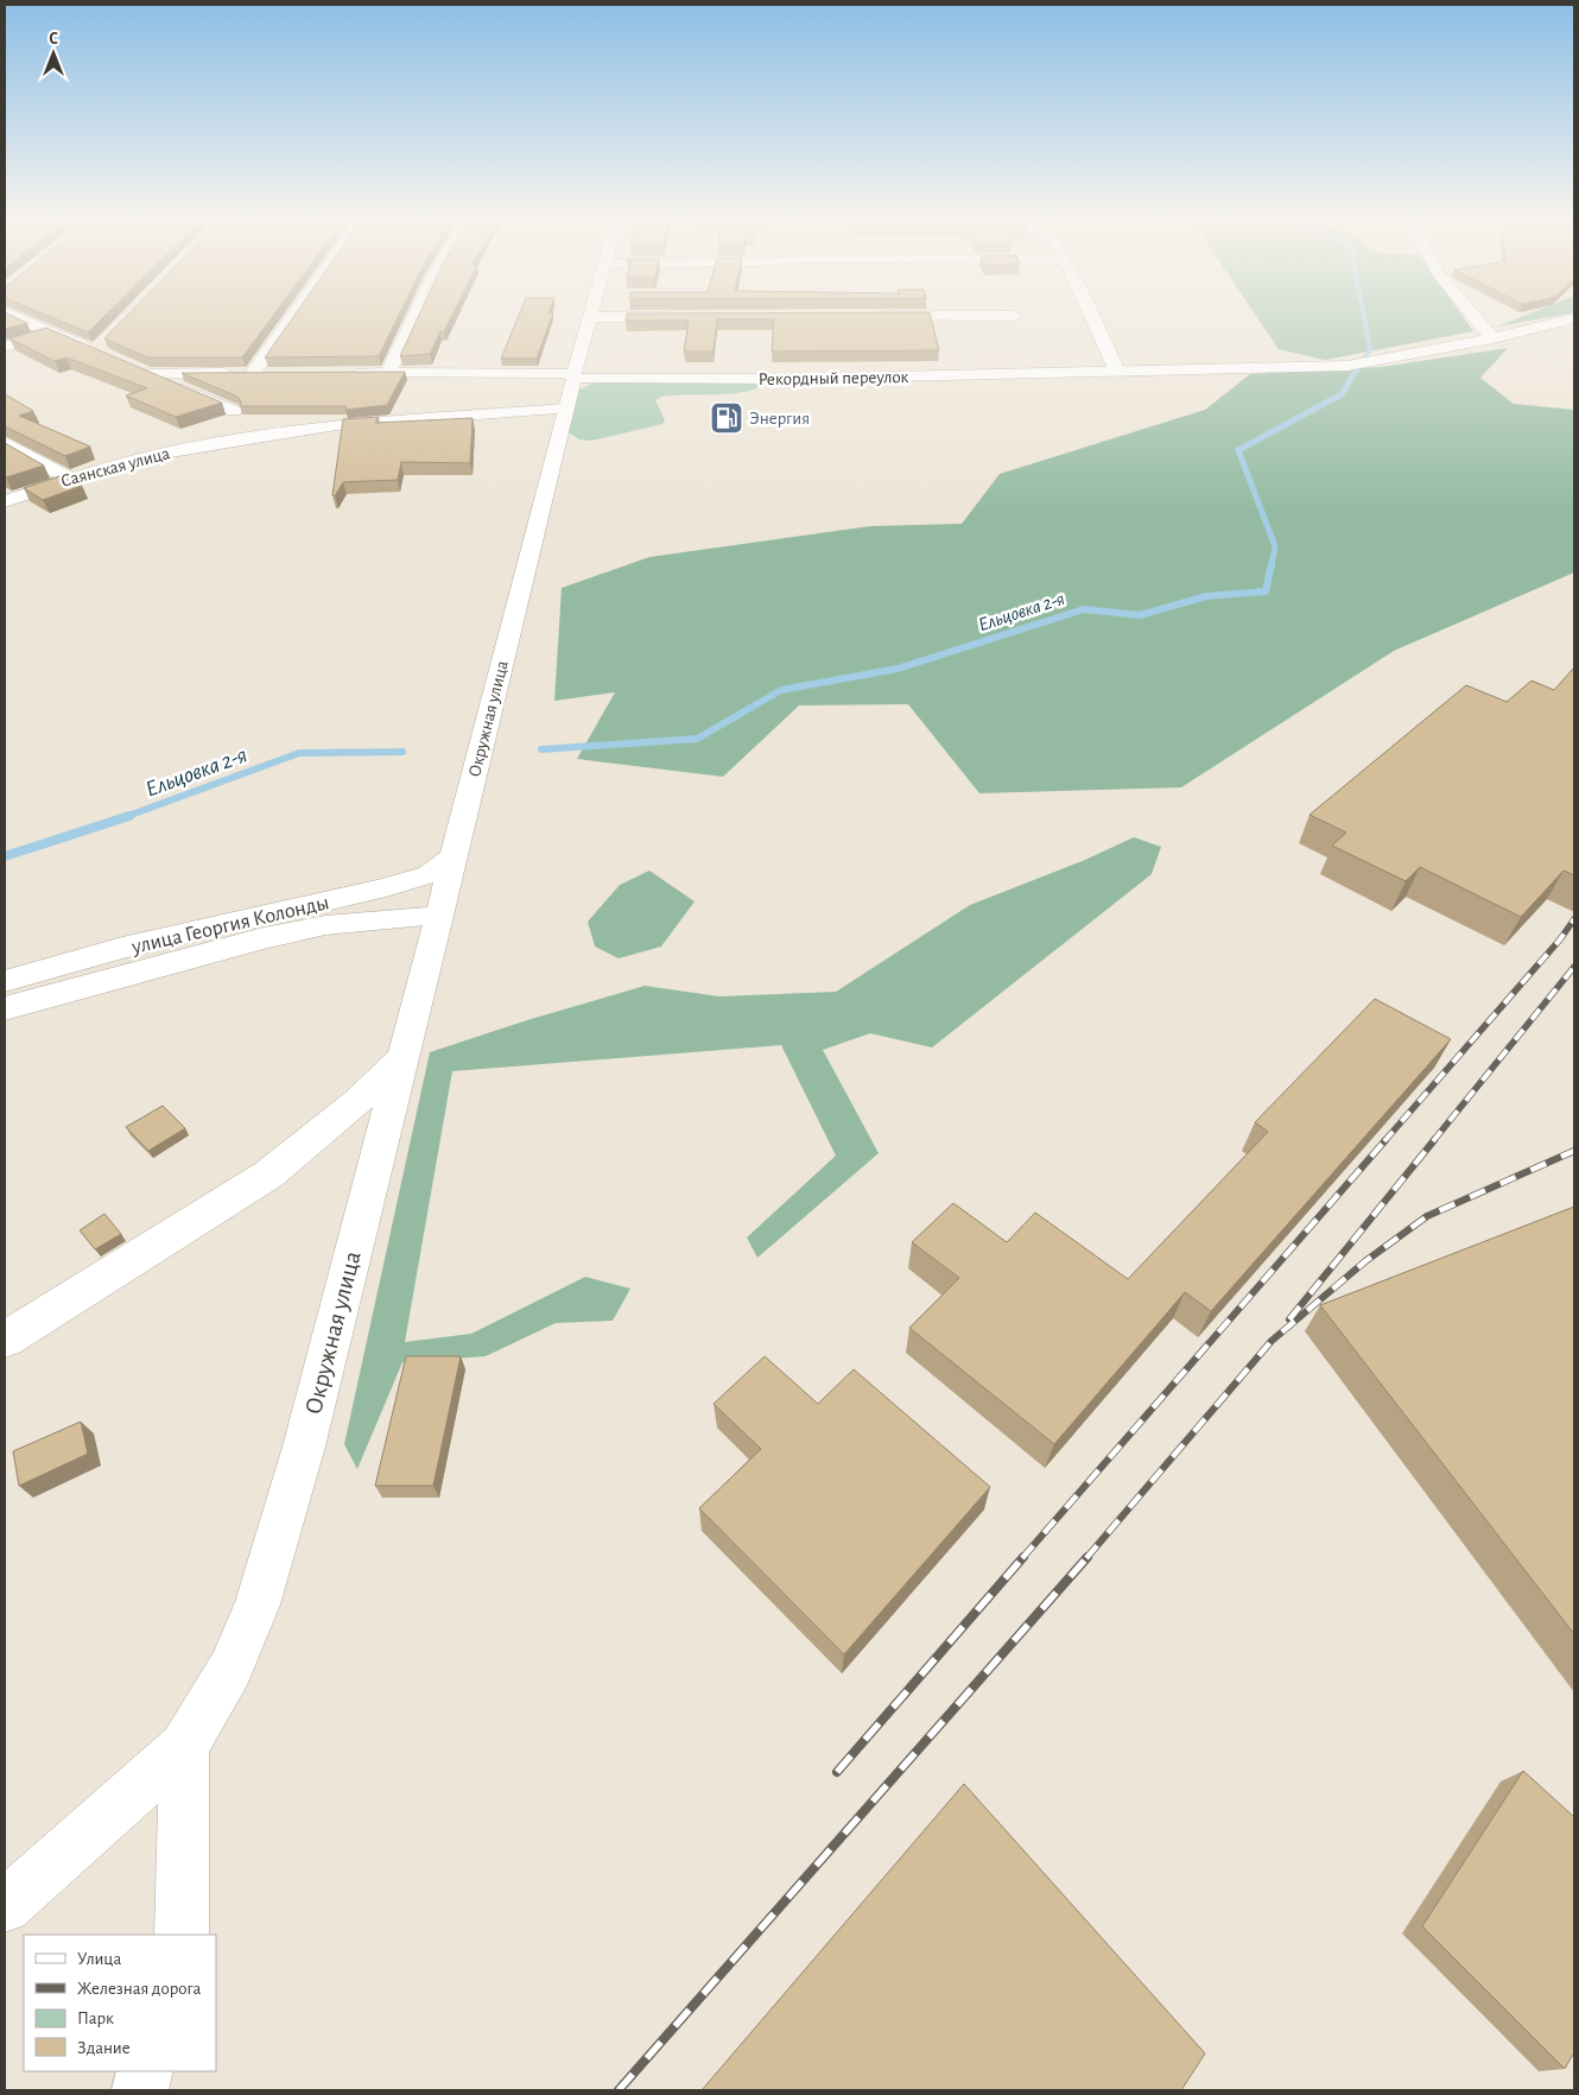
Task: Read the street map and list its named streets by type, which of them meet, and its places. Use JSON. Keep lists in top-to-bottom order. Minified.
{"streets":{"street":["Рекордный переулок","Саянская улица","Окружная улица","улица Георгия Колонды"]},"crossings":[["Рекордный переулок","Окружная улица"],["Саянская улица","Окружная улица"],["Окружная улица","улица Георгия Колонды"]],"water":["Ельцовка 2-я"],"places":{"fuel station":["Энергия"]},"legend":["Улица","Железная дорога","Парк","Здание"],"north":"top"}
